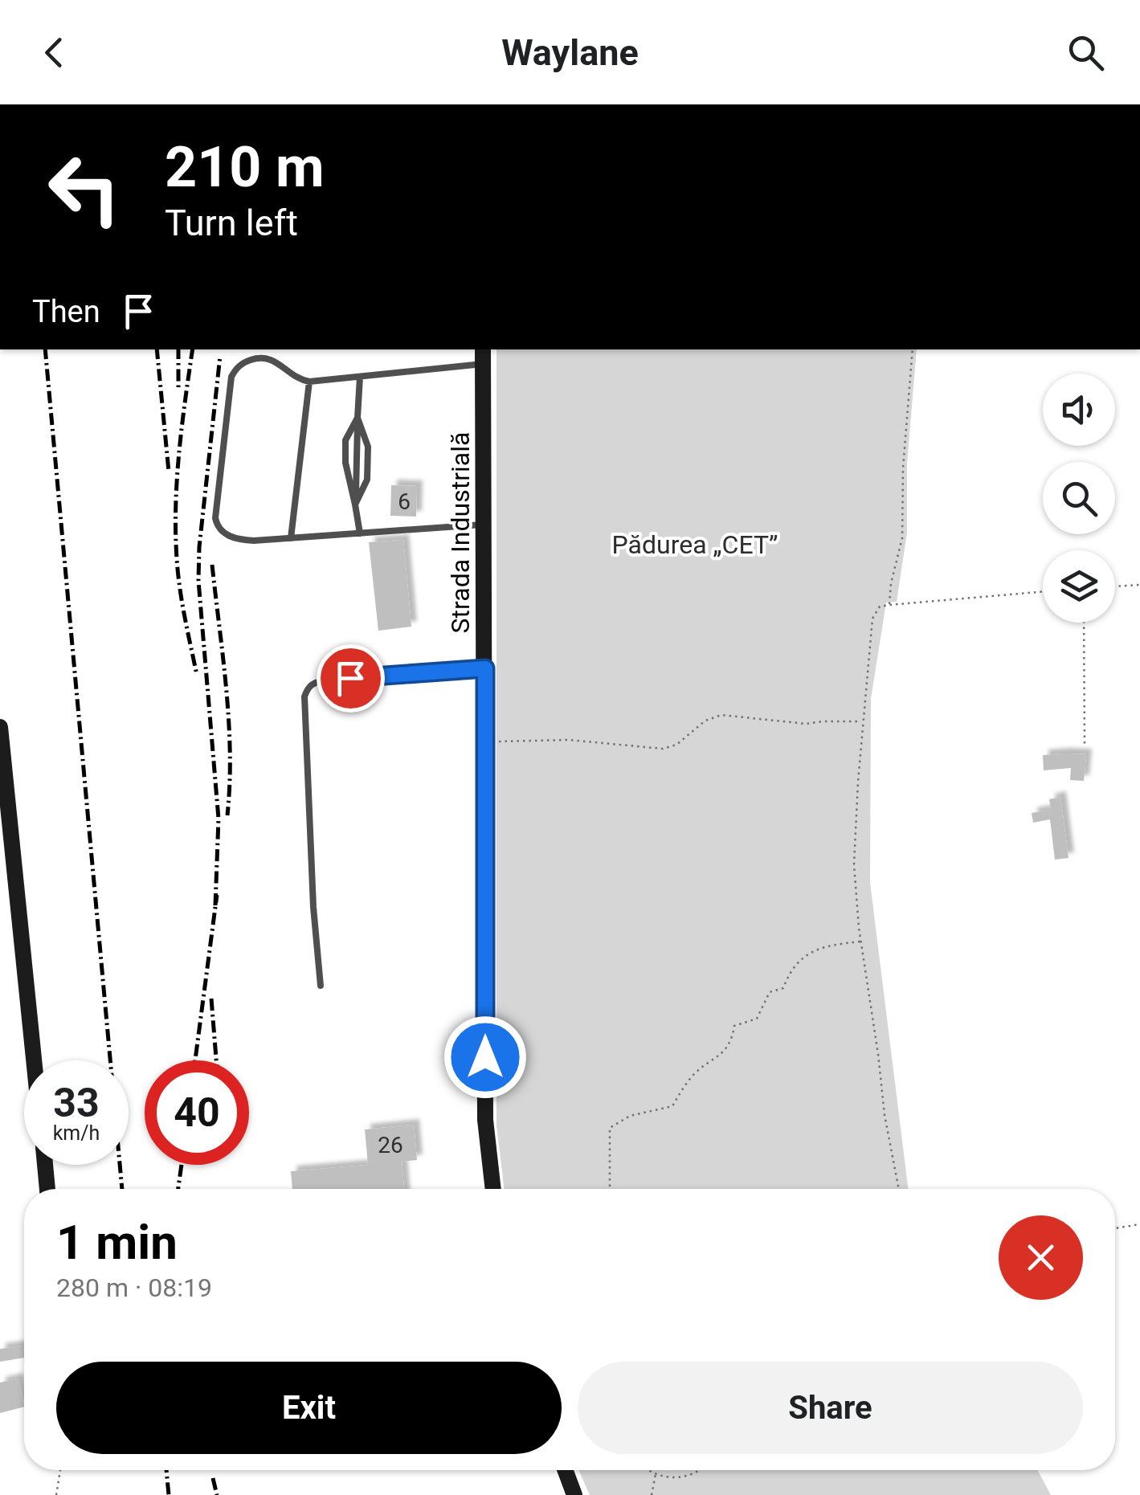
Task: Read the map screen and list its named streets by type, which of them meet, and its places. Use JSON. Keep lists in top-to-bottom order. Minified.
{"streets":{"street":["Strada Industrială"]},"parks":["Pădurea „CET”"],"house_numbers":["6","26"],"page":{"header":"Waylane","turn":["210 m","Turn left"],"then":"Then","speed":"33 km/h","limit":"40","heading":["1 min","280 m · 08:19"],"buttons":["Exit","Share"]}}
